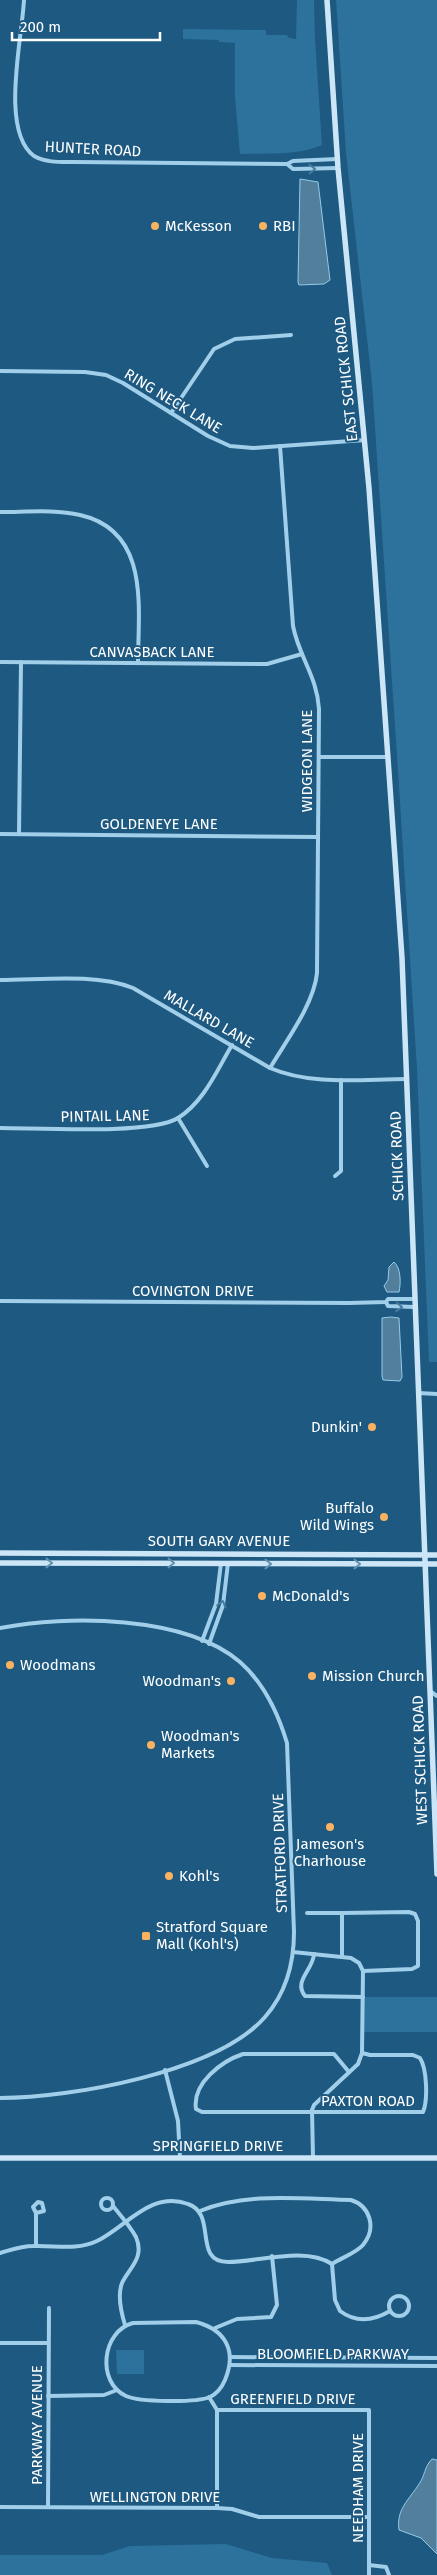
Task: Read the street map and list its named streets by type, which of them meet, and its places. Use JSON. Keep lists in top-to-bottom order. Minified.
{"streets":{"street":["HUNTER ROAD","EAST SCHICK ROAD","RING NECK LANE","CANVASBACK LANE","WIDGEON LANE","GOLDENEYE LANE","MALLARD LANE","PINTAIL LANE","SCHICK ROAD","COVINGTON DRIVE","SOUTH GARY AVENUE","WEST SCHICK ROAD","STRATFORD DRIVE","PAXTON ROAD","SPRINGFIELD DRIVE","BLOOMFIELD PARKWAY","GREENFIELD DRIVE","PARKWAY AVENUE","NEEDHAM DRIVE","WELLINGTON DRIVE"]},"crossings":[["HUNTER ROAD","EAST SCHICK ROAD"],["EAST SCHICK ROAD","RING NECK LANE"],["EAST SCHICK ROAD","SCHICK ROAD"],["RING NECK LANE","WIDGEON LANE"],["CANVASBACK LANE","WIDGEON LANE"],["WIDGEON LANE","GOLDENEYE LANE"],["WIDGEON LANE","MALLARD LANE"],["MALLARD LANE","PINTAIL LANE"],["MALLARD LANE","SCHICK ROAD"],["SCHICK ROAD","COVINGTON DRIVE"],["SCHICK ROAD","SOUTH GARY AVENUE"],["SCHICK ROAD","WEST SCHICK ROAD"],["SOUTH GARY AVENUE","WEST SCHICK ROAD"],["GREENFIELD DRIVE","NEEDHAM DRIVE"],["PARKWAY AVENUE","WELLINGTON DRIVE"],["NEEDHAM DRIVE","WELLINGTON DRIVE"]],"places":{"other":["McKesson","RBI","Dunkin'","Buffalo Wild Wings","McDonald's","Woodmans","Mission Church","Woodman's","Woodman's Markets","Jameson's Charhouse","Kohl's"],"transit":["Stratford Square Mall (Kohl's)"]},"scale_bar":"200 m"}
